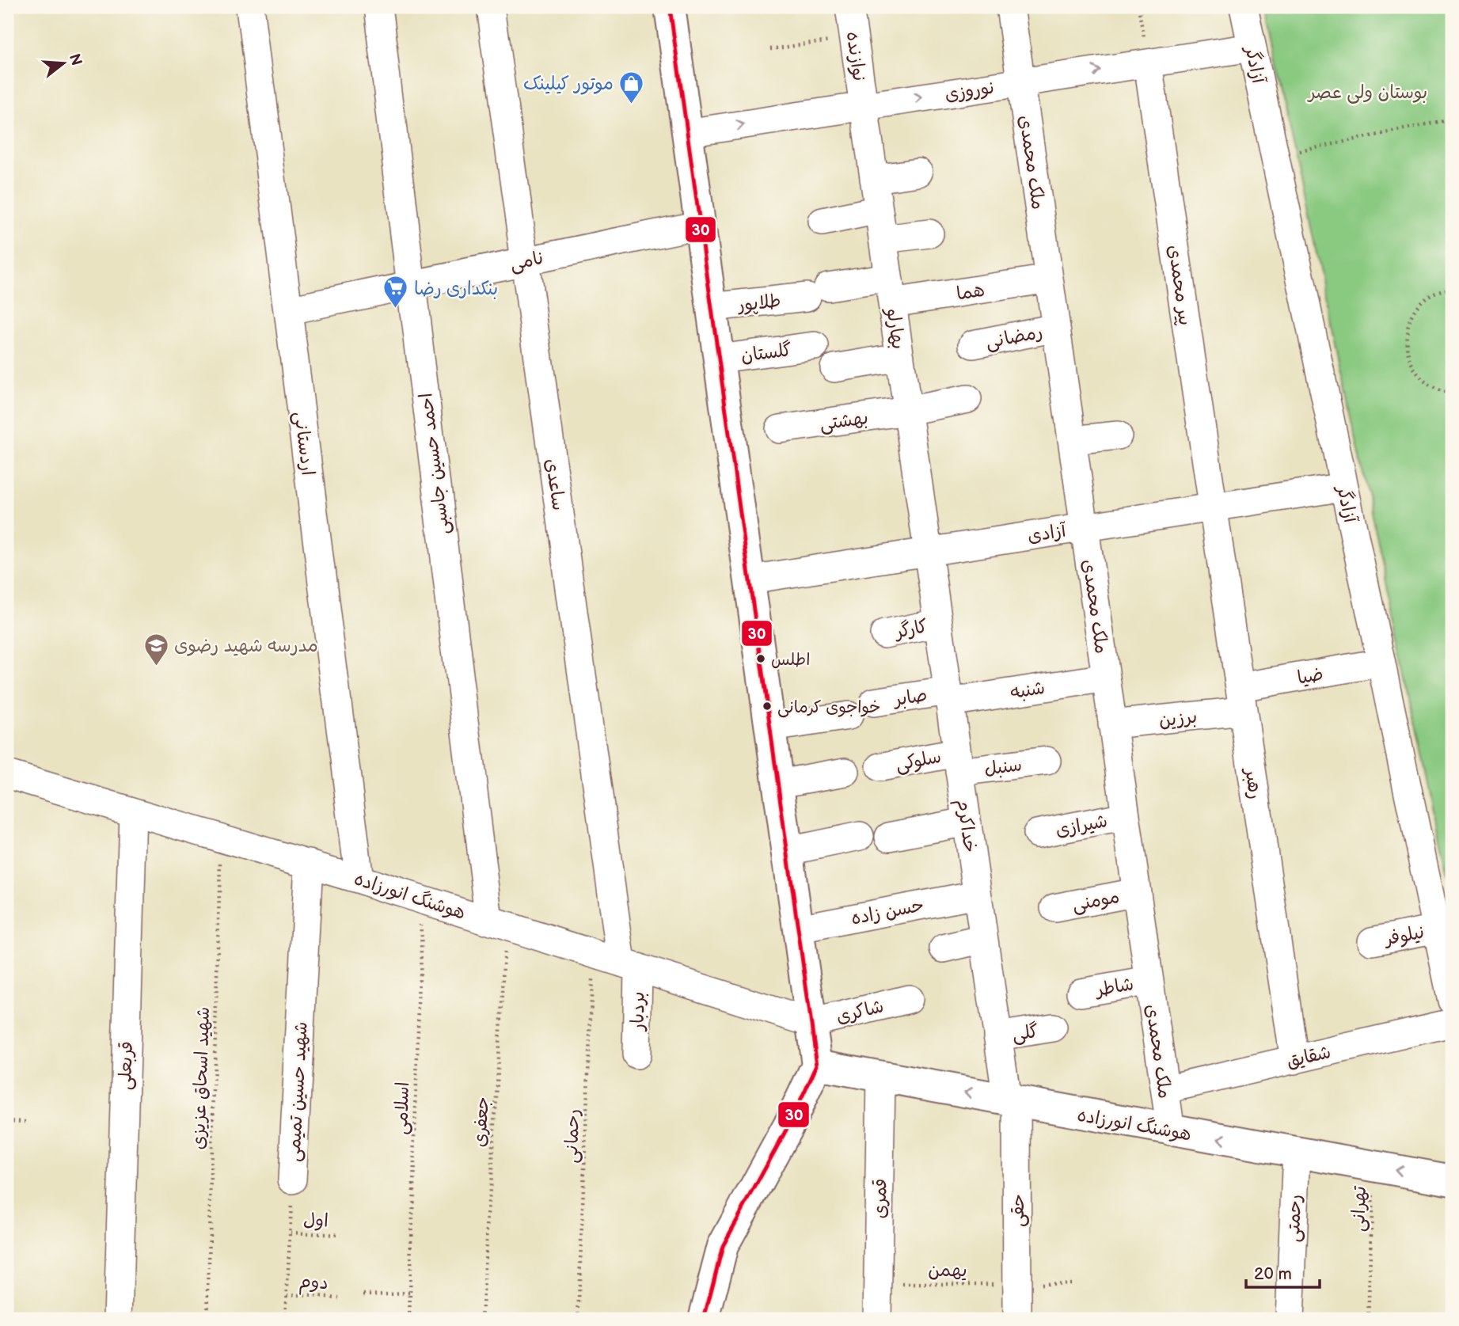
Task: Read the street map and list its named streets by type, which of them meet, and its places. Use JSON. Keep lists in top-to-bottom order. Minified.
{"streets":{"main road":["هوشنگ انورزاده"],"street":["نوازنده","آزادگر","نوروزی","ملک محمدی","نامی","پیر محمدی","هما","طلاپور","بهارلو","رمضانی","گلستان","بهشتی","اردستانی","احمد حسین جاسبی","ساعدی","آزادی","کارگر","ضیا","شنبه","صابر","برزین","سلوکی","سنبل","رهبر","شیرازی","خداکرم","مومنی","حسن زاده","نیلوفر","شاطر","بردبار","شاکری","گلی","شقایق","قربعلی","شهید حسین تمیمی","قمری","حقی","رحمتی"],"path":["شهید اسحاق عزیزی","اسلامی","جعفری","رحمانی","تهرانی","اول","یهمن","دوم"]},"crossings":[["نوازنده","نوروزی"],["نوازنده","بهارلو"],["آزادگر","نوروزی"],["آزادگر","آزادی"],["آزادگر","ضیا"],["آزادگر","نیلوفر"],["نوروزی","ملک محمدی"],["نوروزی","پیر محمدی"],["نوروزی","بهارلو"],["ملک محمدی","هما"],["ملک محمدی","رمضانی"],["ملک محمدی","آزادی"],["ملک محمدی","شنبه"],["ملک محمدی","برزین"],["ملک محمدی","شیرازی"],["ملک محمدی","هوشنگ انورزاده"],["ملک محمدی","مومنی"],["ملک محمدی","شاطر"],["ملک محمدی","شقایق"],["نامی","اردستانی"],["نامی","احمد حسین جاسبی"],["نامی","ساعدی"],["پیر محمدی","آزادی"],["پیر محمدی","رهبر"],["هما","طلاپور"],["هما","بهارلو"],["بهارلو","بهشتی"],["بهارلو","آزادی"],["بهارلو","خداکرم"],["اردستانی","هوشنگ انورزاده"],["احمد حسین جاسبی","هوشنگ انورزاده"],["احمد حسین جاسبی","جعفری"],["ساعدی","هوشنگ انورزاده"],["ساعدی","بردبار"],["آزادی","رهبر"],["آزادی","خداکرم"],["کارگر","خداکرم"],["ضیا","برزین"],["ضیا","رهبر"],["شنبه","صابر"],["شنبه","خداکرم"],["صابر","خداکرم"],["برزین","رهبر"],["سلوکی","سنبل"],["سلوکی","خداکرم"],["سنبل","خداکرم"],["رهبر","شقایق"],["خداکرم","هوشنگ انورزاده"],["خداکرم","حسن زاده"],["خداکرم","گلی"],["خداکرم","حقی"],["هوشنگ انورزاده","بردبار"],["هوشنگ انورزاده","شاکری"],["هوشنگ انورزاده","قربعلی"],["هوشنگ انورزاده","شهید اسحاق عزیزی"],["هوشنگ انورزاده","شهید حسین تمیمی"],["هوشنگ انورزاده","اسلامی"],["هوشنگ انورزاده","جعفری"],["هوشنگ انورزاده","رحمانی"],["هوشنگ انورزاده","قمری"],["هوشنگ انورزاده","تهرانی"],["هوشنگ انورزاده","حقی"],["هوشنگ انورزاده","رحمتی"],["شهید حسین تمیمی","اول"],["شهید حسین تمیمی","دوم"],["قمری","یهمن"],["حقی","یهمن"]],"parks":["بوستان ولی عصر"],"places":{"shop":["موتور کیلینک"],"supermarket":["بنکداری رضا"],"other":["اطلس","خواجوی کرمانی"],"school or university":["مدرسه شهید رضوی"]},"lines":["transit line 30"],"scale_bar":"20 m","north":"right"}
